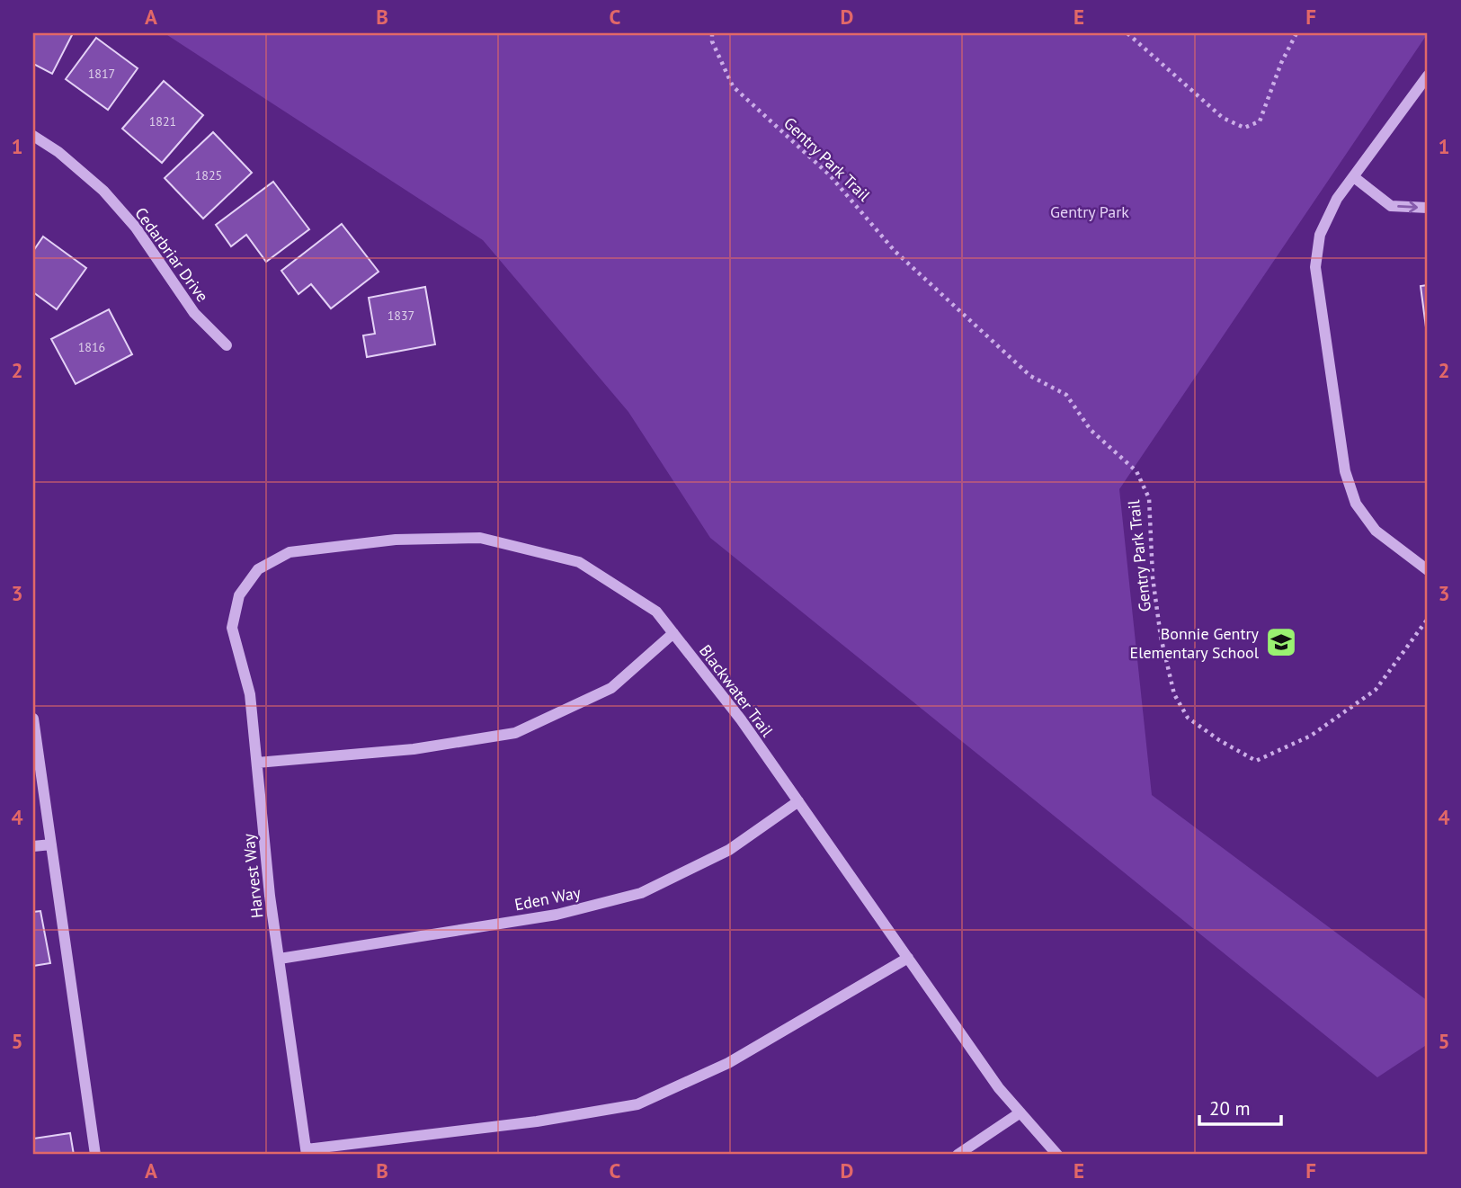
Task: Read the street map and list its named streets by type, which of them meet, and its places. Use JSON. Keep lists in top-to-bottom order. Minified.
{"streets":{"street":["Cedarbriar Drive","Blackwater Trail","Harvest Way","Eden Way"],"path":["Gentry Park Trail"]},"crossings":[["Blackwater Trail","Harvest Way"],["Blackwater Trail","Eden Way"],["Harvest Way","Eden Way"]],"parks":["Gentry Park"],"places":{"school or university":["Bonnie Gentry Elementary School"]},"house_numbers":["1817","1821","1825","1837","1816"],"scale_bar":"20 m","grid":{"columns":["A","B","C","D","E","F"],"rows":["1","2","3","4","5"]}}
